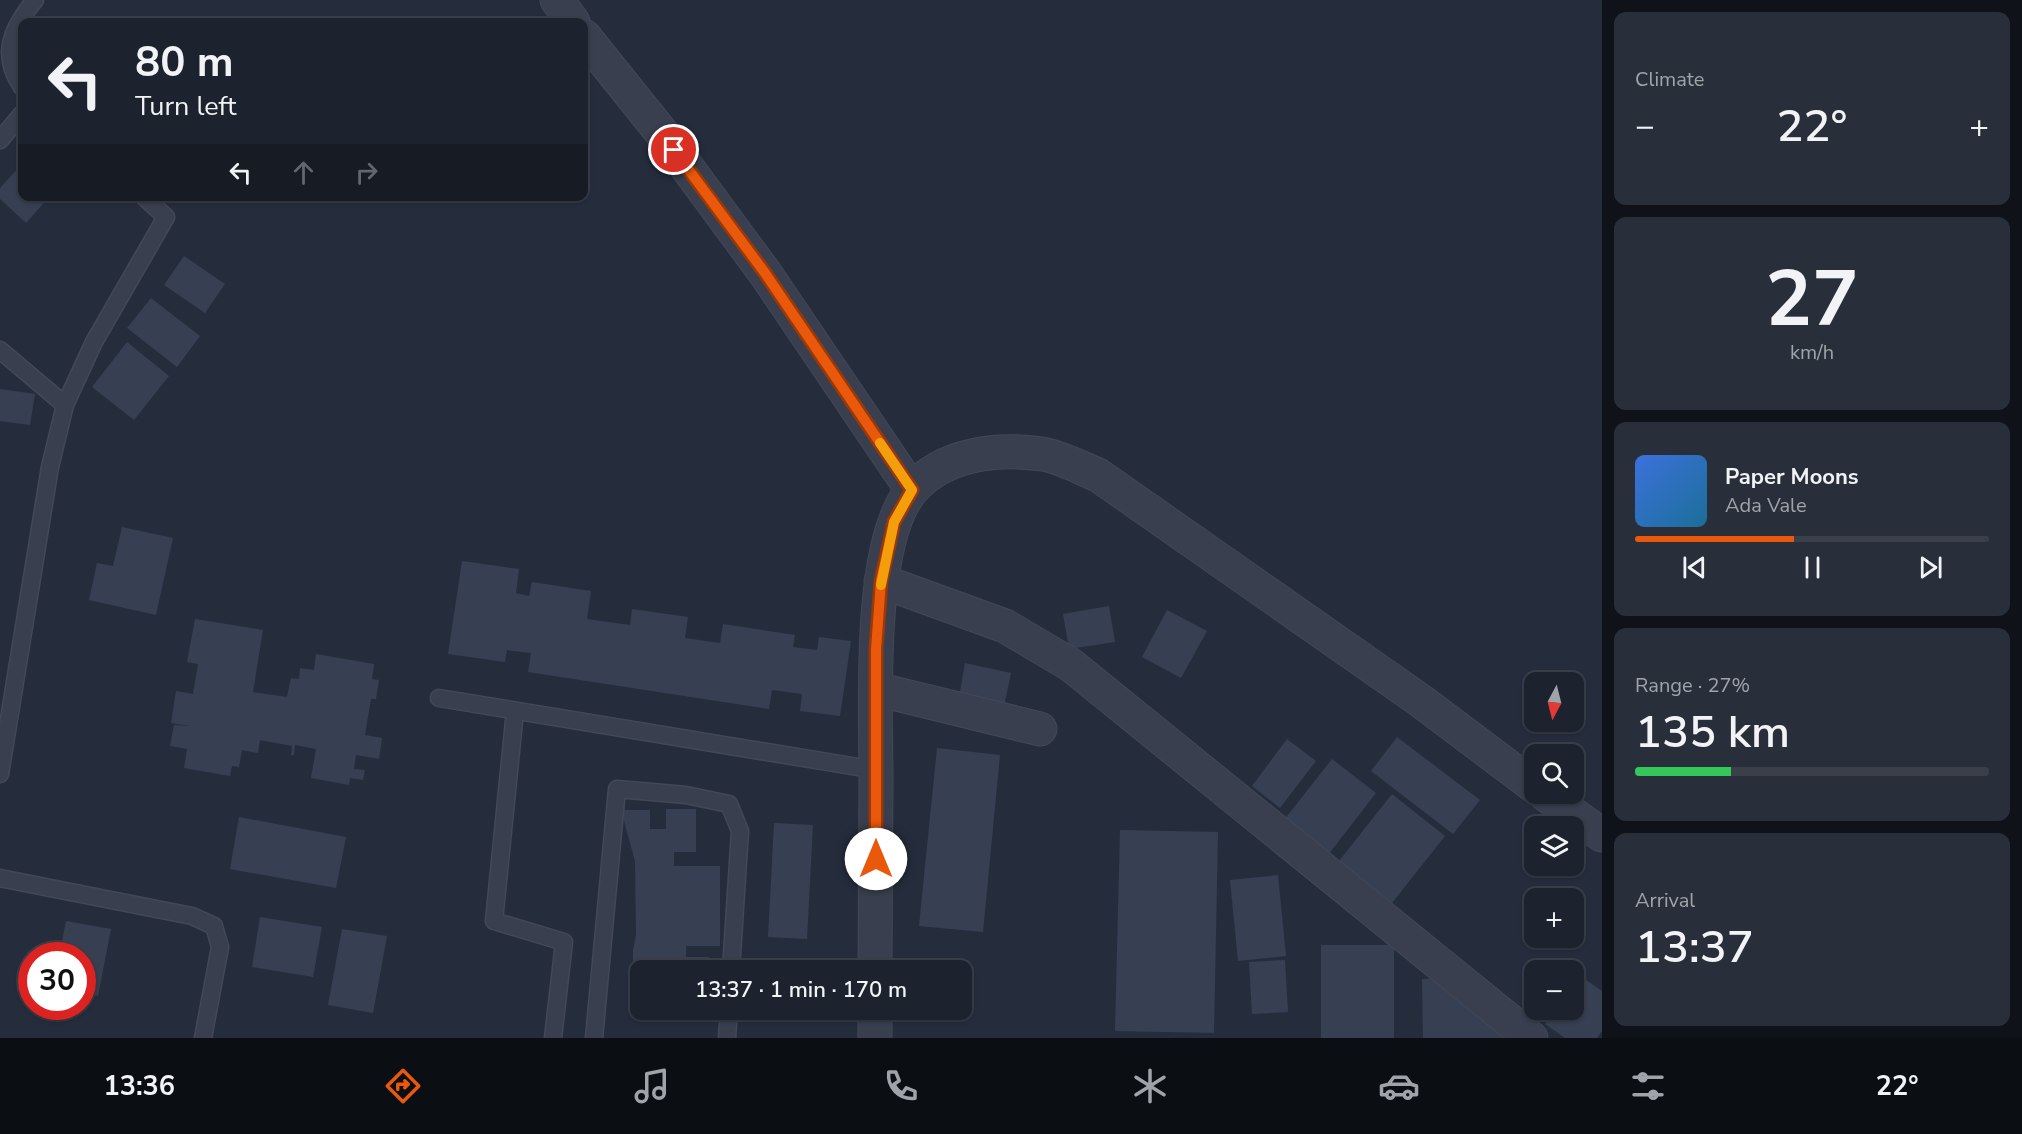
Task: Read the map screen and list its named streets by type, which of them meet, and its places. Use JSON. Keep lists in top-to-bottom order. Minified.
{"north":"bottom","page":{"tile":["Climate",["27","km/h"],["Range · 27%","135 km"],["Arrival","13:37"]],"turn":["80 m","Turn left"],"heat":["−","22°","+"],"song":["Paper Moons","Ada Vale"],"map_buttons":["+","−"],"limit":"30","trip":"13:37 · 1 min · 170 m","tabs":["13:36","22°"]}}
